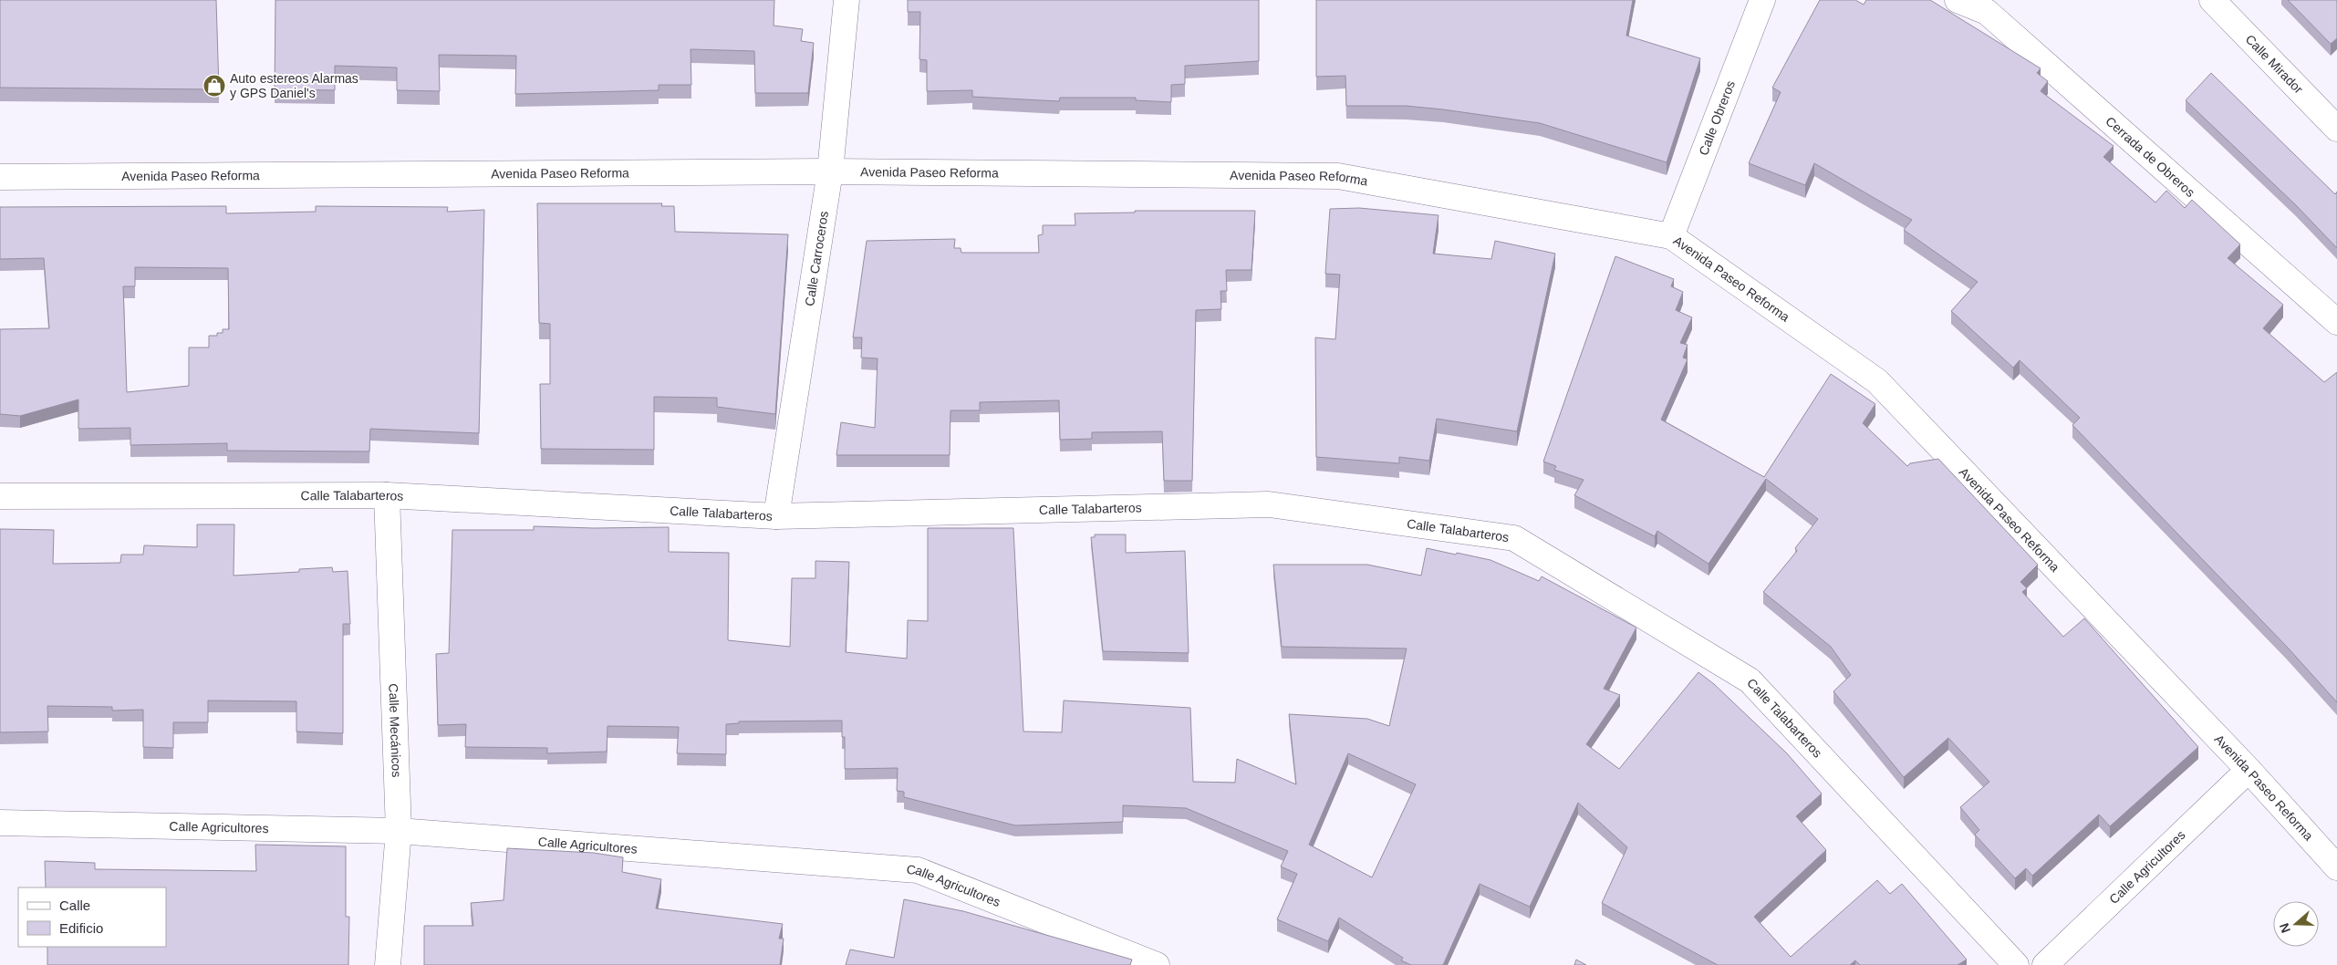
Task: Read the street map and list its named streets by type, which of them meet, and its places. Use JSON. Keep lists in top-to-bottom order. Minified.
{"streets":{"street":["Calle Mirador","Calle Obreros","Cerrada de Obreros","Avenida Paseo Reforma","Calle Carroceros","Calle Talabarteros","Calle Mecánicos","Calle Agricultores"]},"crossings":[["Calle Obreros","Avenida Paseo Reforma"],["Avenida Paseo Reforma","Calle Carroceros"],["Avenida Paseo Reforma","Calle Agricultores"],["Calle Carroceros","Calle Talabarteros"],["Calle Talabarteros","Calle Mecánicos"],["Calle Mecánicos","Calle Agricultores"]],"places":{"shop":["Auto estereos Alarmas y GPS Daniel's"]},"legend":["Calle","Edificio"],"north":"left"}
